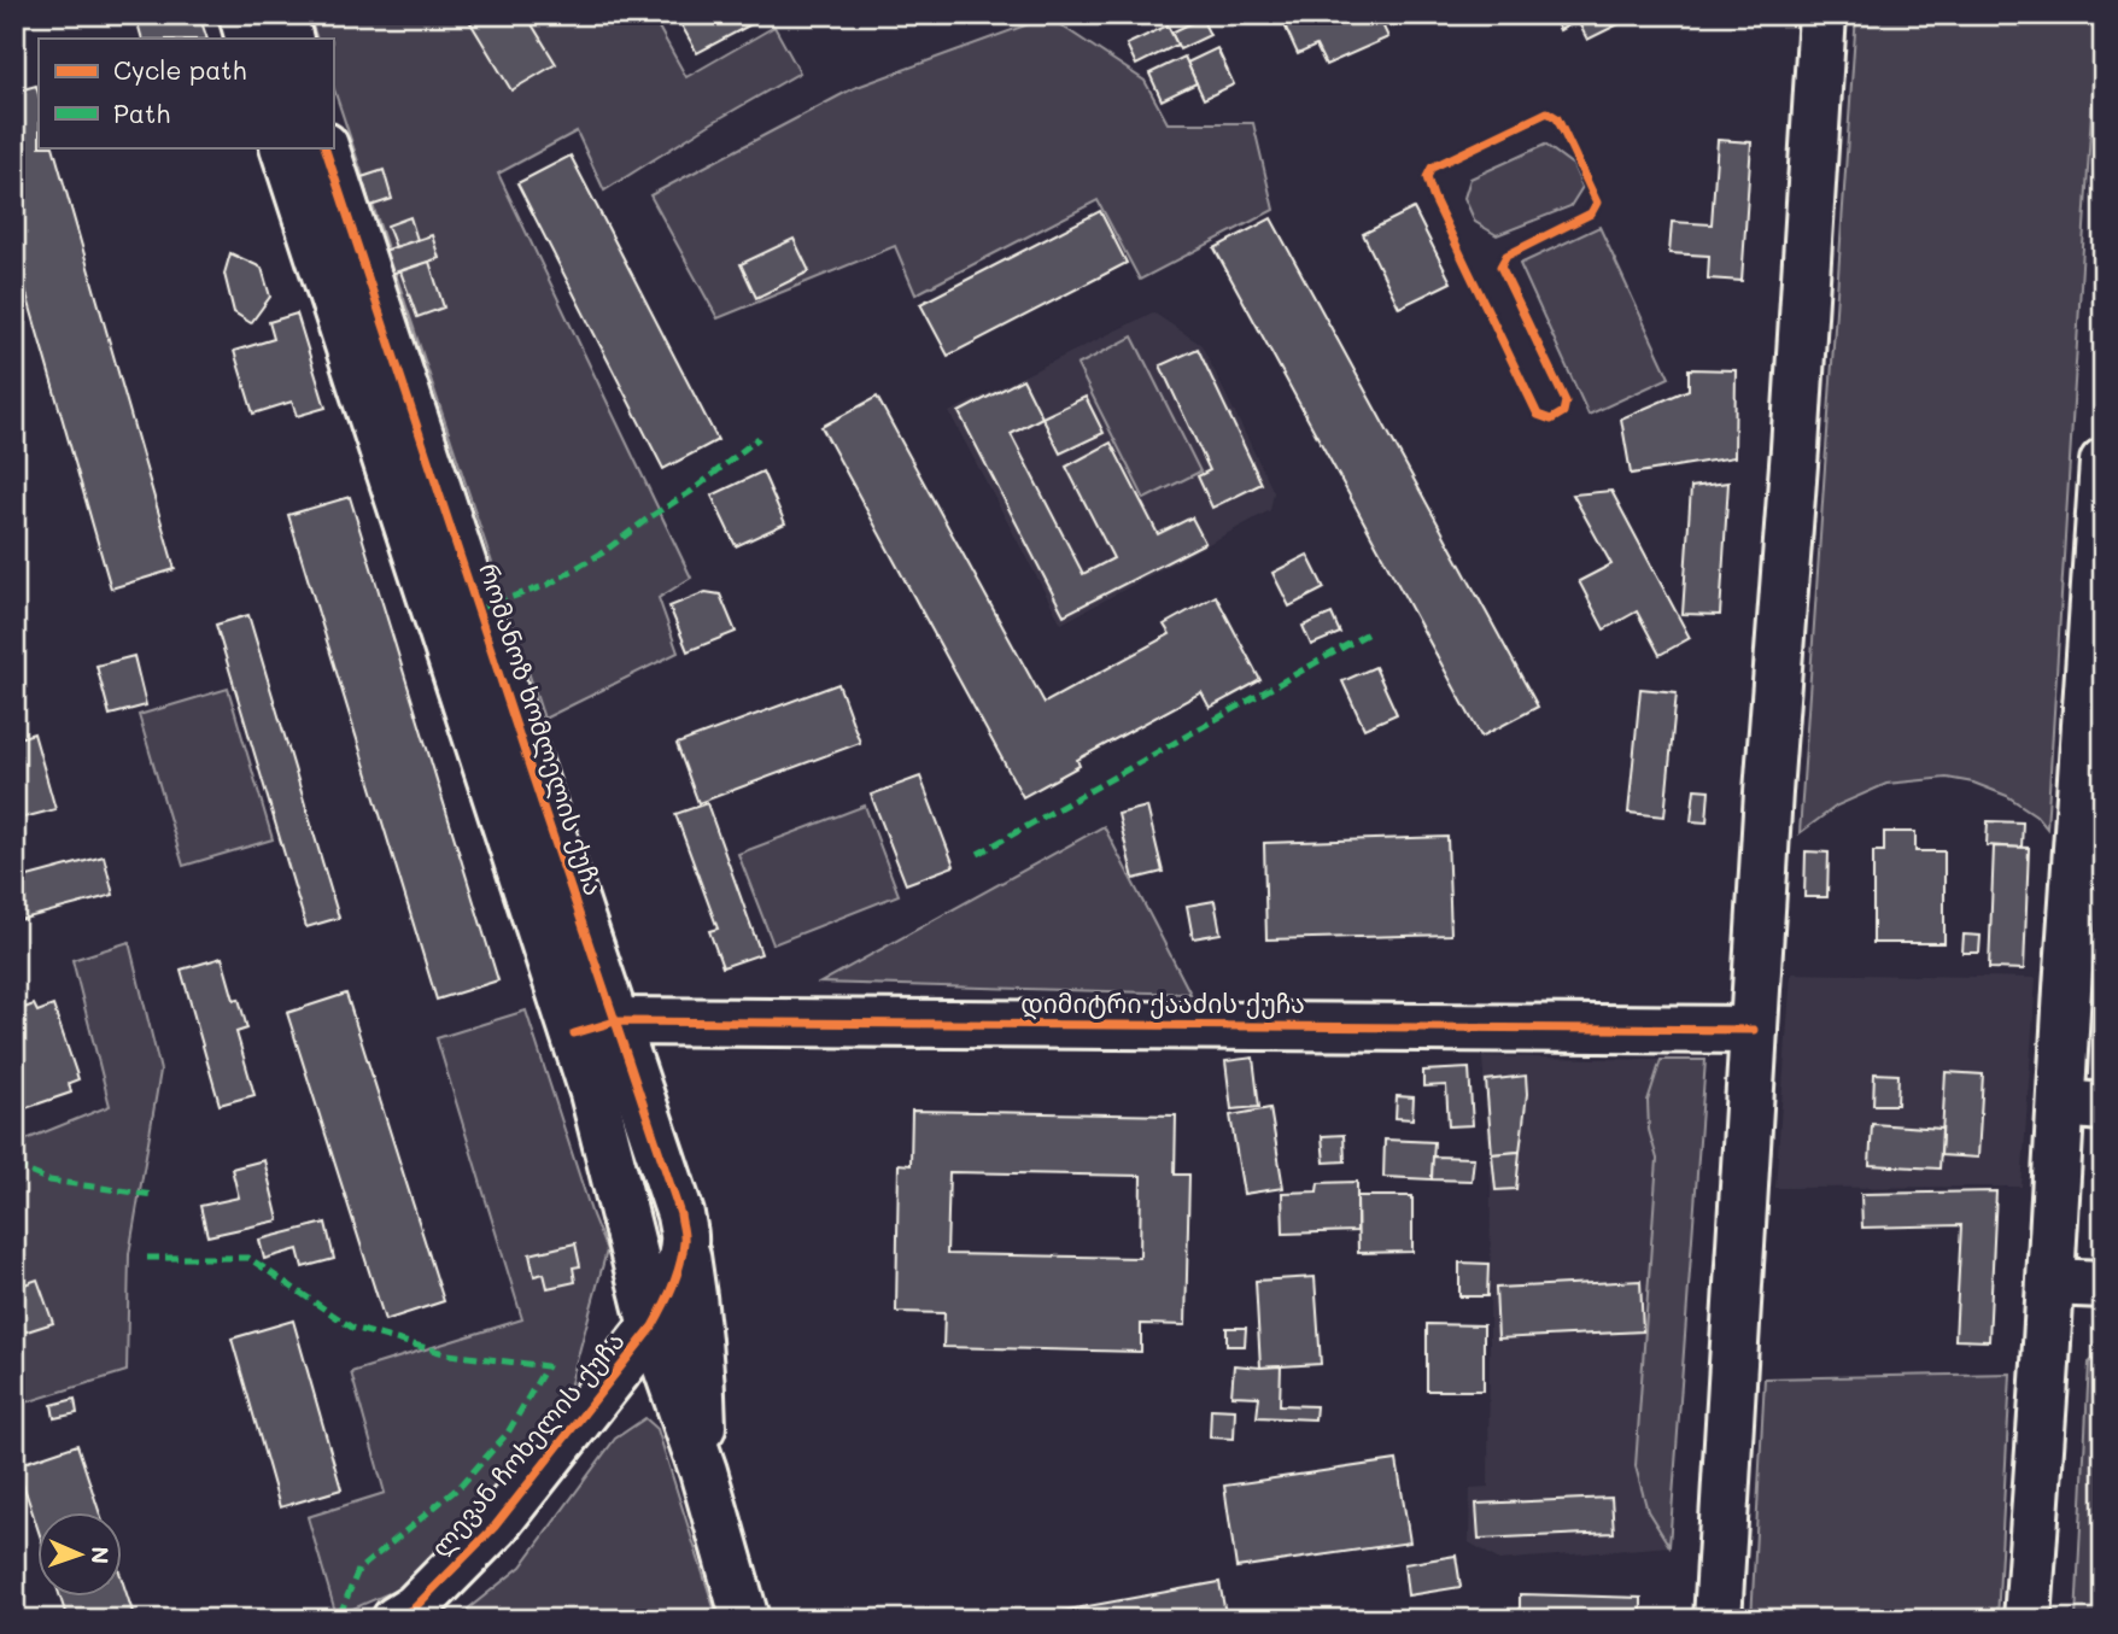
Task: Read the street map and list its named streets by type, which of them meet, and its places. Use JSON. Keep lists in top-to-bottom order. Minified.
{"streets":{"street":["რომანოზ ხომლელის ქუჩა","დიმიტრი ქააძის ქუჩა","ლევან ჩოხელის ქუჩა"]},"crossings":[["რომანოზ ხომლელის ქუჩა","დიმიტრი ქააძის ქუჩა"],["რომანოზ ხომლელის ქუჩა","ლევან ჩოხელის ქუჩა"]],"legend":["Cycle path","Path"],"north":"right"}
